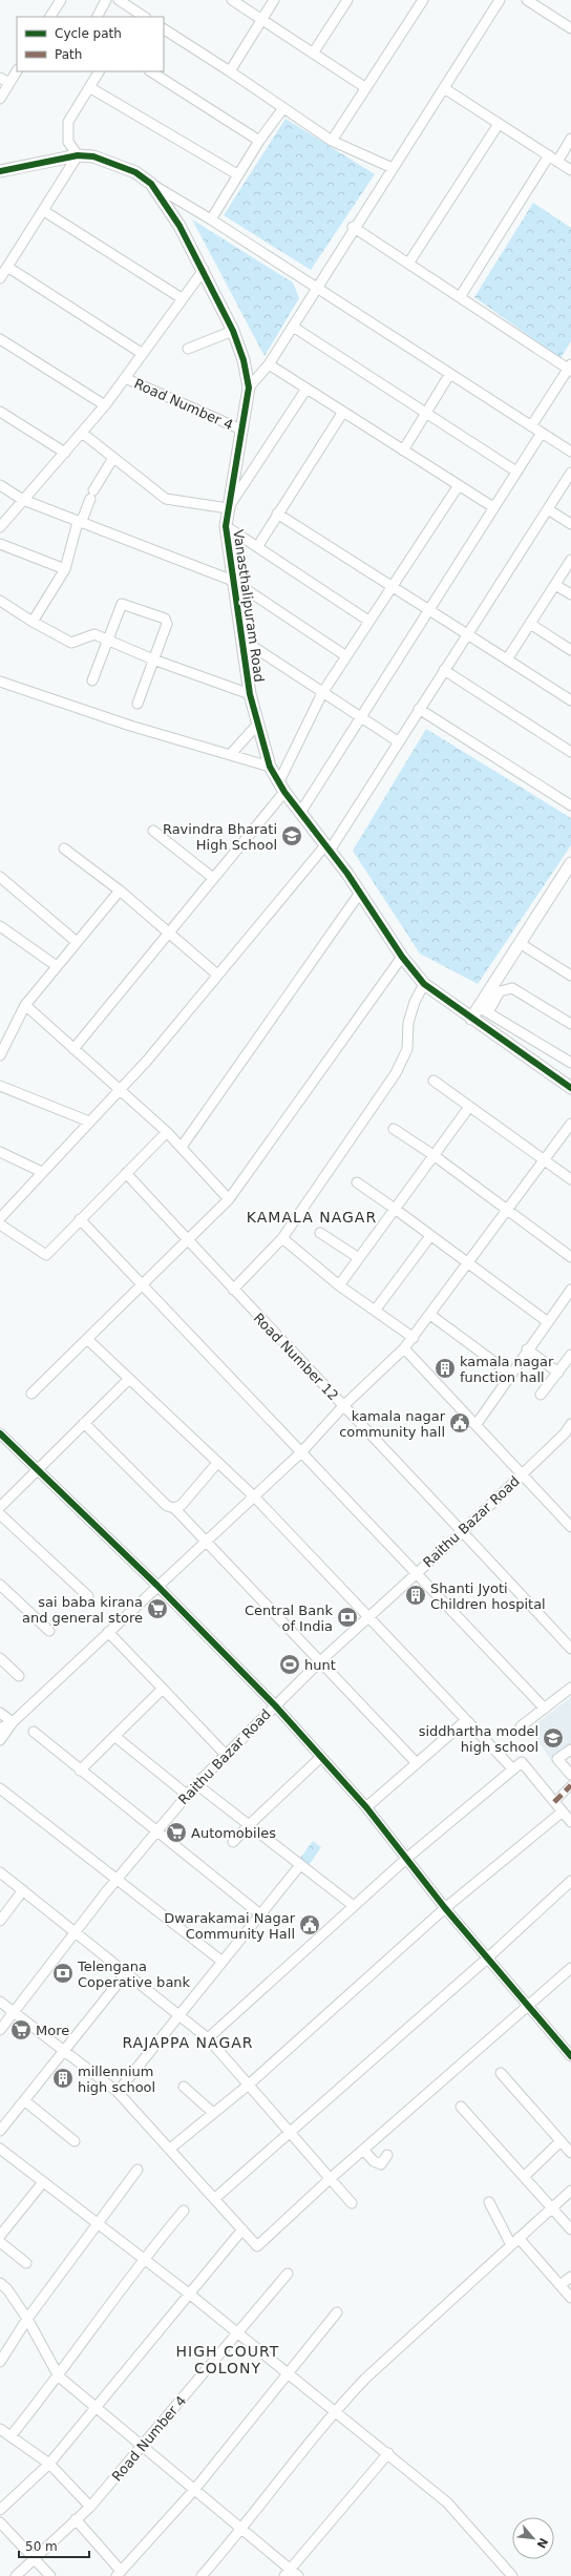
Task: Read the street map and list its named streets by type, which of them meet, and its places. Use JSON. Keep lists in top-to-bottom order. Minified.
{"streets":{"street":["Road Number 4","Vanasthalipuram Road","Road Number 12","Raithu Bazar Road"]},"crossings":[["Road Number 4","Vanasthalipuram Road"],["Road Number 12","Raithu Bazar Road"]],"districts":["KAMALA NAGAR","RAJAPPA NAGAR","HIGH COURT COLONY"],"places":{"school or university":["Ravindra Bharati High School","siddhartha model high school"],"building":["kamala nagar function hall","Shanti Jyoti Children hospital","millennium high school"],"public building":["kamala nagar community hall","Dwarakamai Nagar Community Hall"],"supermarket":["sai baba kirana and general store","Automobiles","More"],"bank":["Central Bank of India","Telengana Coperative bank"],"sports":["hunt"]},"legend":["Cycle path","Path"],"scale_bar":"50 m","north":"bottom right"}
